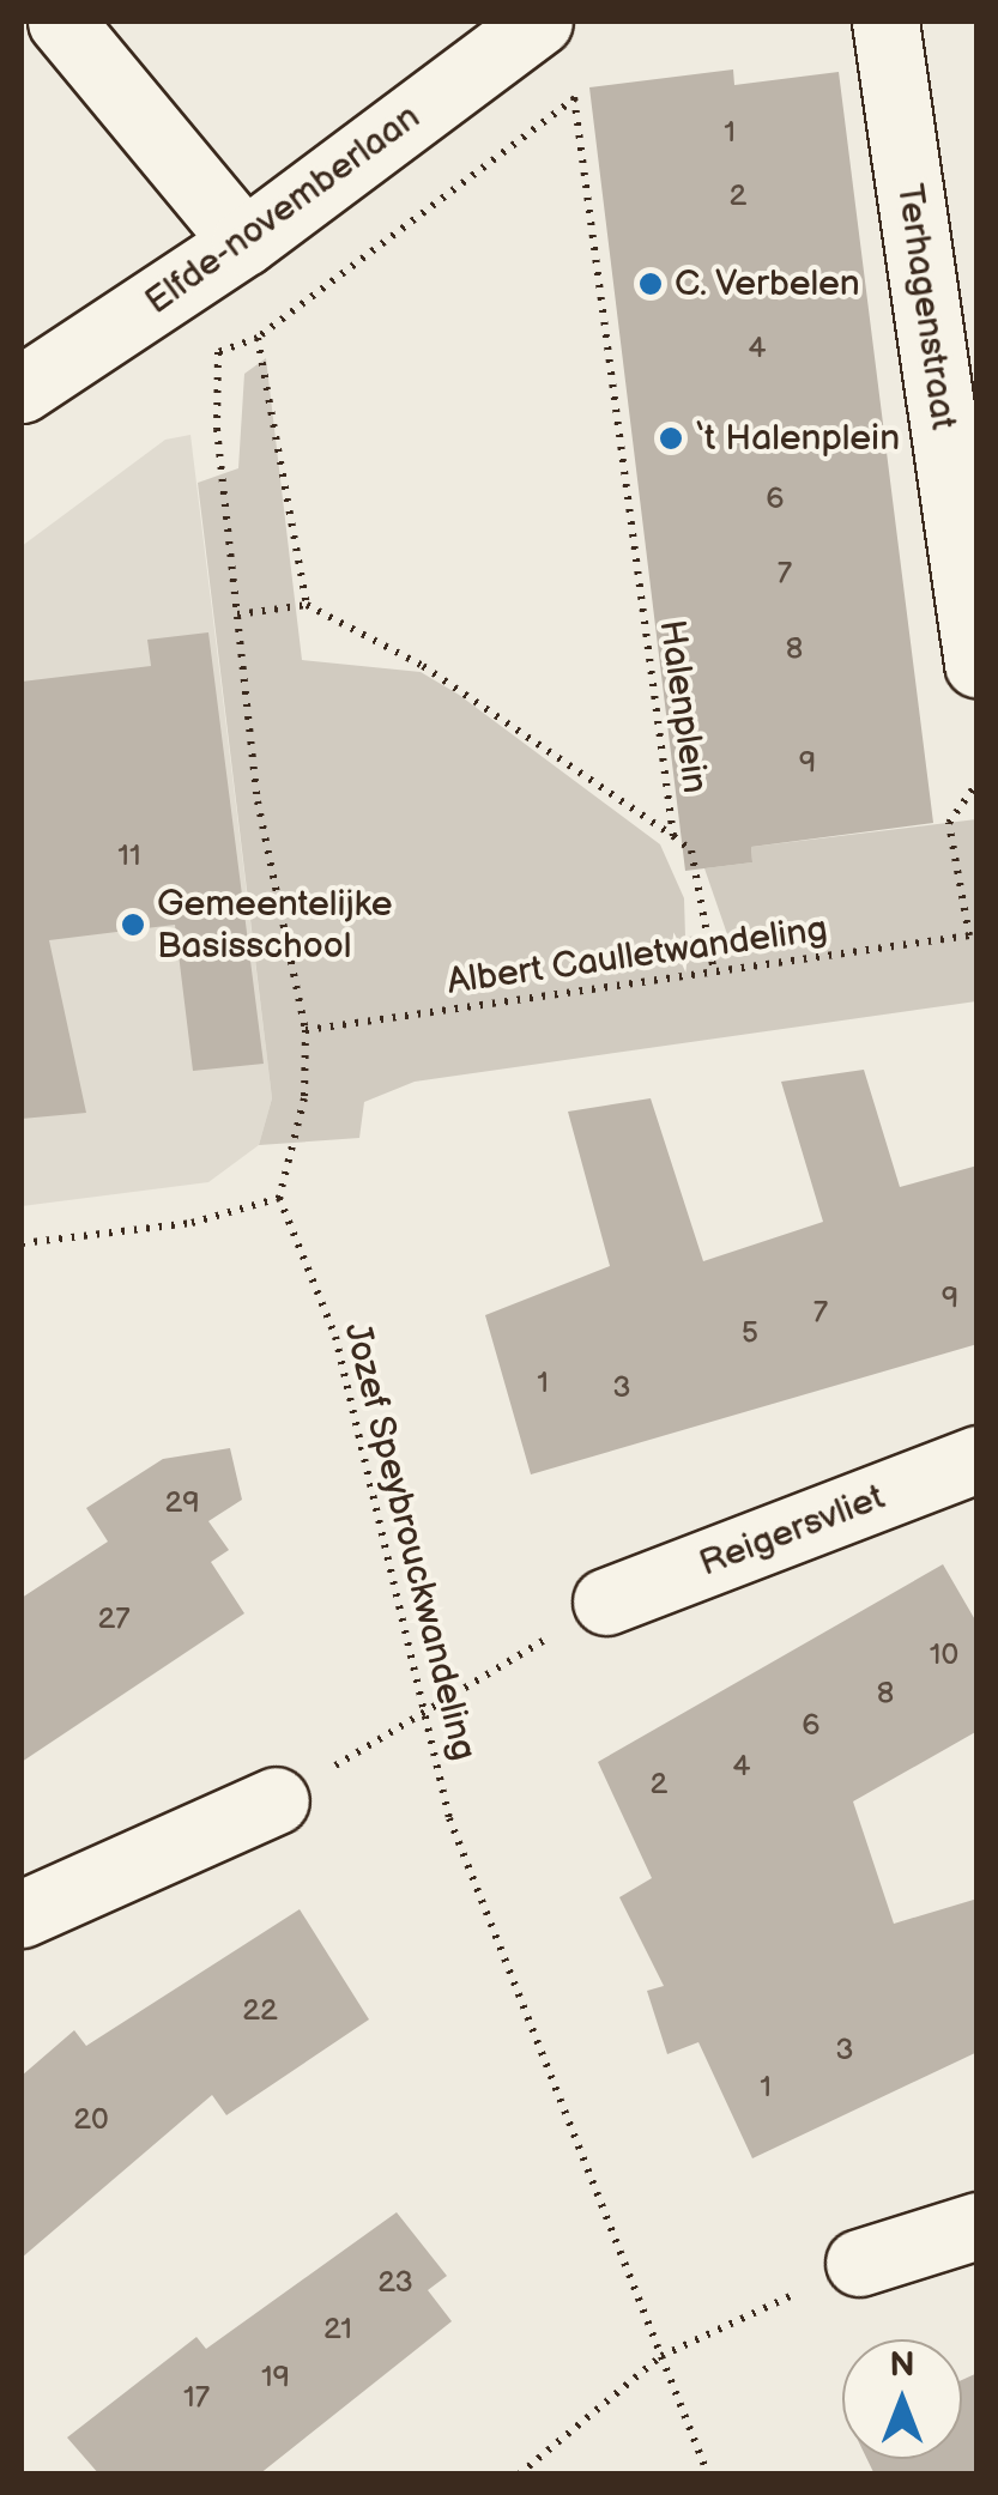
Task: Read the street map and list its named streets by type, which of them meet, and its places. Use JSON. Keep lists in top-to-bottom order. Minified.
{"streets":{"street":["Elfde-novemberlaan","Terhagenstraat","Reigersvliet"],"path":["Halenplein","Albert Caulletwandeling","Jozef Speybrouckwandeling"]},"places":["C. Verbelen","‘t Halenplein","Gemeentelijke Basisschool"],"house_numbers":["1","2","4","6","7","8","9","11","9","7","5","1","3","29","27","10","8","6","4","2","22","3","1","20","23","21","19","17"],"north":"top"}
